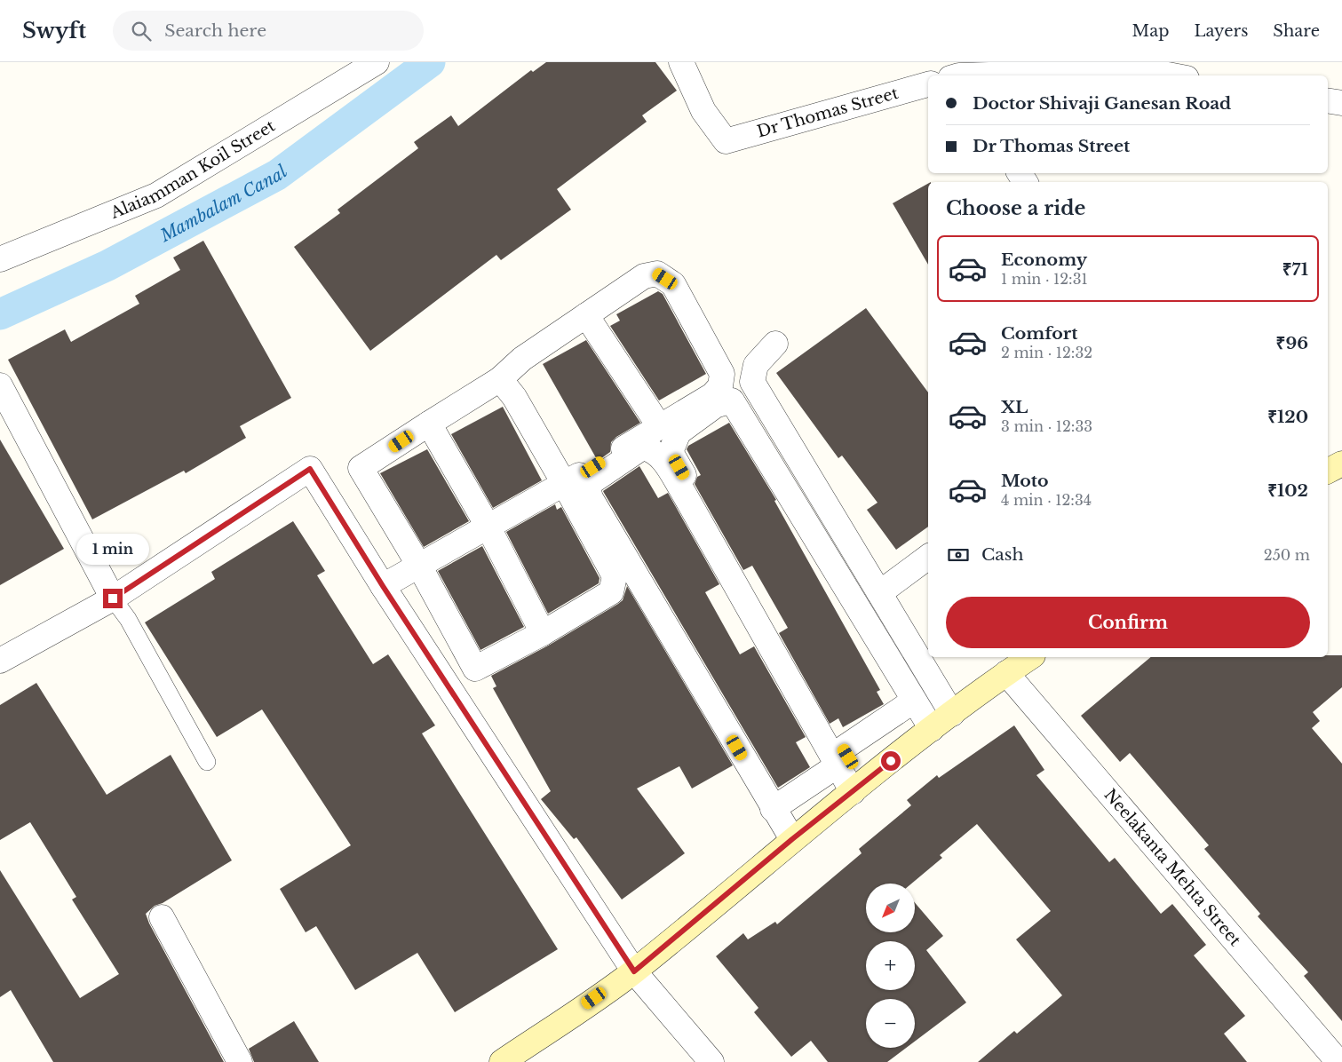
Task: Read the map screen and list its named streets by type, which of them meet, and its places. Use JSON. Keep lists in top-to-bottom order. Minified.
{"streets":{"street":["Dr Thomas Street","Alaiamman Koil Street","Neelakanta Mehta Street"]},"water":["Mambalam Canal"],"north":"bottom left","page":{"header":"Swyft","search":"Search here","nav":["Map","Layers","Share"],"banner":["Doctor Shivaji Ganesan Road","Dr Thomas Street"],"heading":"Choose a ride","list":[{"name":"Economy","note":"1 min · 12:31","value":"₹71"},{"name":"Comfort","note":"2 min · 12:32","value":"₹96"},{"name":"XL","note":"3 min · 12:33","value":"₹120"},{"name":"Moto","note":"4 min · 12:34","value":"₹102"}],"pay":["Cash","250 m"],"bubble":"1 min","buttons":"Confirm","map_buttons":["+","−"]}}
